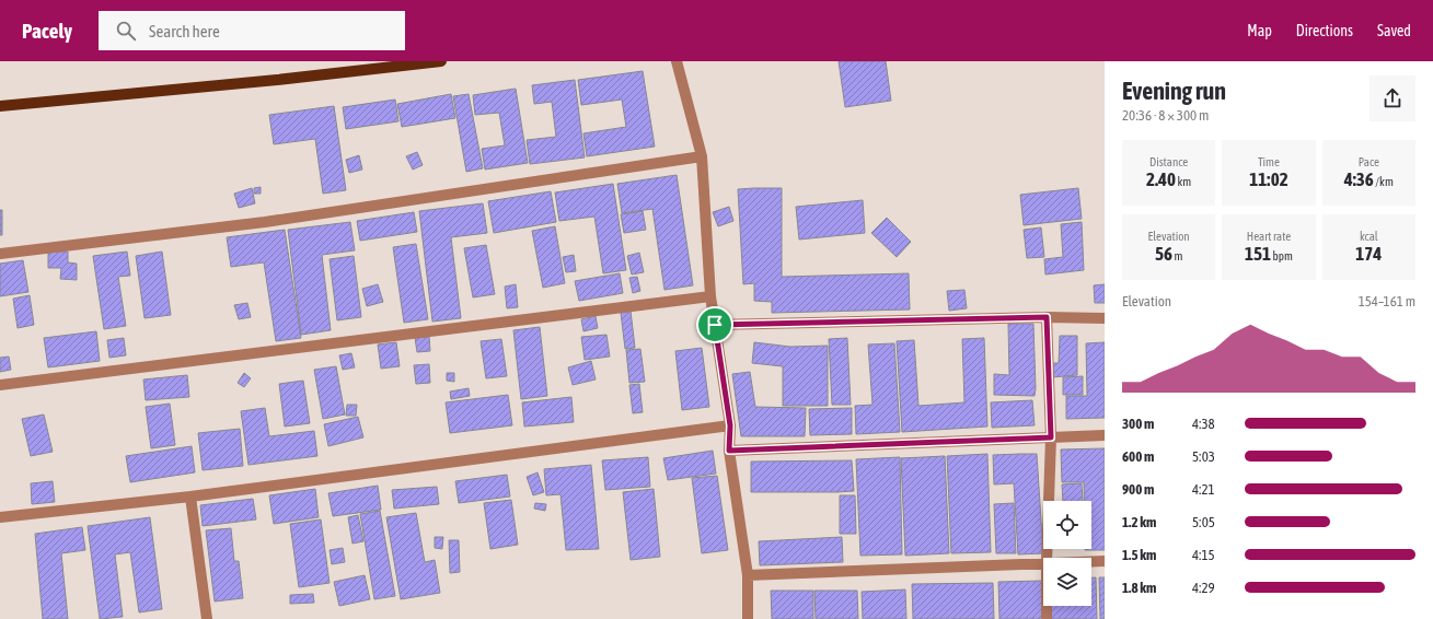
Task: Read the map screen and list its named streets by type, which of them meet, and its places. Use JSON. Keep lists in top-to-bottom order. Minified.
{"page":{"header":"Pacely","search":"Search here","nav":["Map","Directions","Saved"],"heading":["Evening run","20:36 · 8 × 300 m"],"stats":[["Distance","2.40 km"],["Time","11:02"],["Pace","4:36 /km"],["Elevation","56 m"],["Heart rate","151 bpm"],["kcal","174"]],"chart":["Elevation","154–161 m"],"list":[{"name":"300 m","note":"4:38"},{"name":"600 m","note":"5:03"},{"name":"900 m","note":"4:21"},{"name":"1.2 km","note":"5:05"},{"name":"1.5 km","note":"4:15"},{"name":"1.8 km","note":"4:29"}]}}
